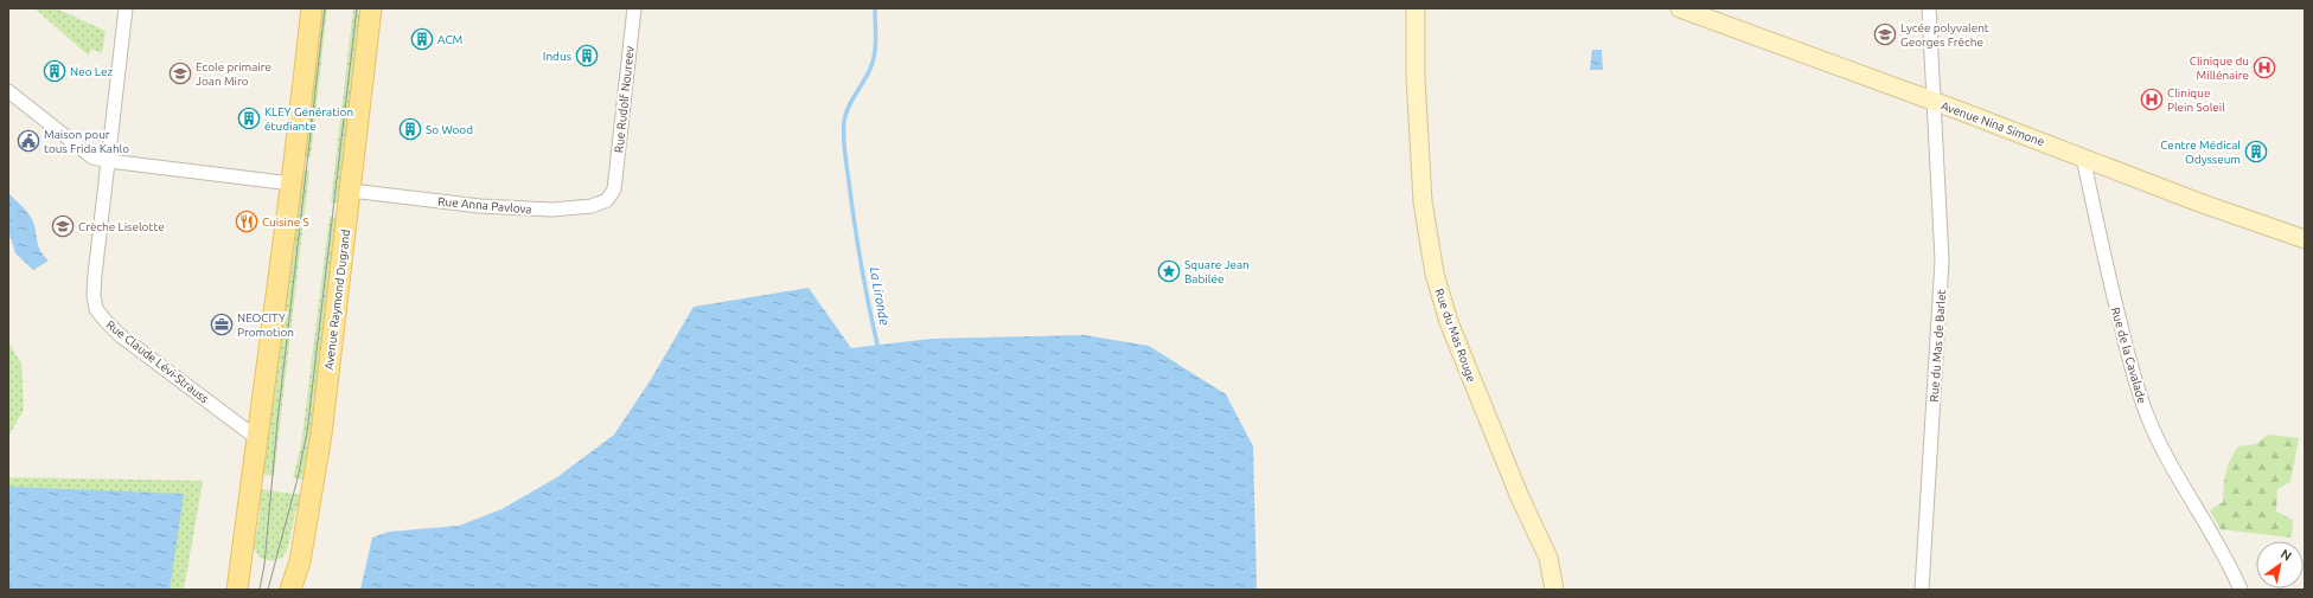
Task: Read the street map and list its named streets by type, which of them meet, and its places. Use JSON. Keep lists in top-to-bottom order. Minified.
{"streets":{"main road":["Avenue Raymond Dugrand"],"street":["Rue Rudolf Noureev","Avenue Nina Simone","Rue Anna Pavlova","Rue du Mas Rouge","Rue du Mas de Barlet","Rue de la Cavalade","Rue Claude Lévi-Strauss"]},"crossings":[["Rue Rudolf Noureev","Rue Anna Pavlova"],["Avenue Nina Simone","Rue du Mas de Barlet"],["Avenue Nina Simone","Rue de la Cavalade"],["Rue Anna Pavlova","Avenue Raymond Dugrand"]],"water":["La Lironde"],"places":{"school or university":["Lycée polyvalent Georges Frêche","Ecole primaire Joan Miro","Crèche Liselotte"],"building":["ACM","Indus","Neo Lez","KLEY Génération étudiante","So Wood","Centre Médical Odysseum"],"hospital":["Clinique du Millénaire","Clinique Plein Soleil"],"public building":["Maison pour tous Frida Kahlo"],"restaurant":["Cuisine S"],"place":["Square Jean Babilée"],"office":["NEOCITY Promotion"]},"north":"top right"}
